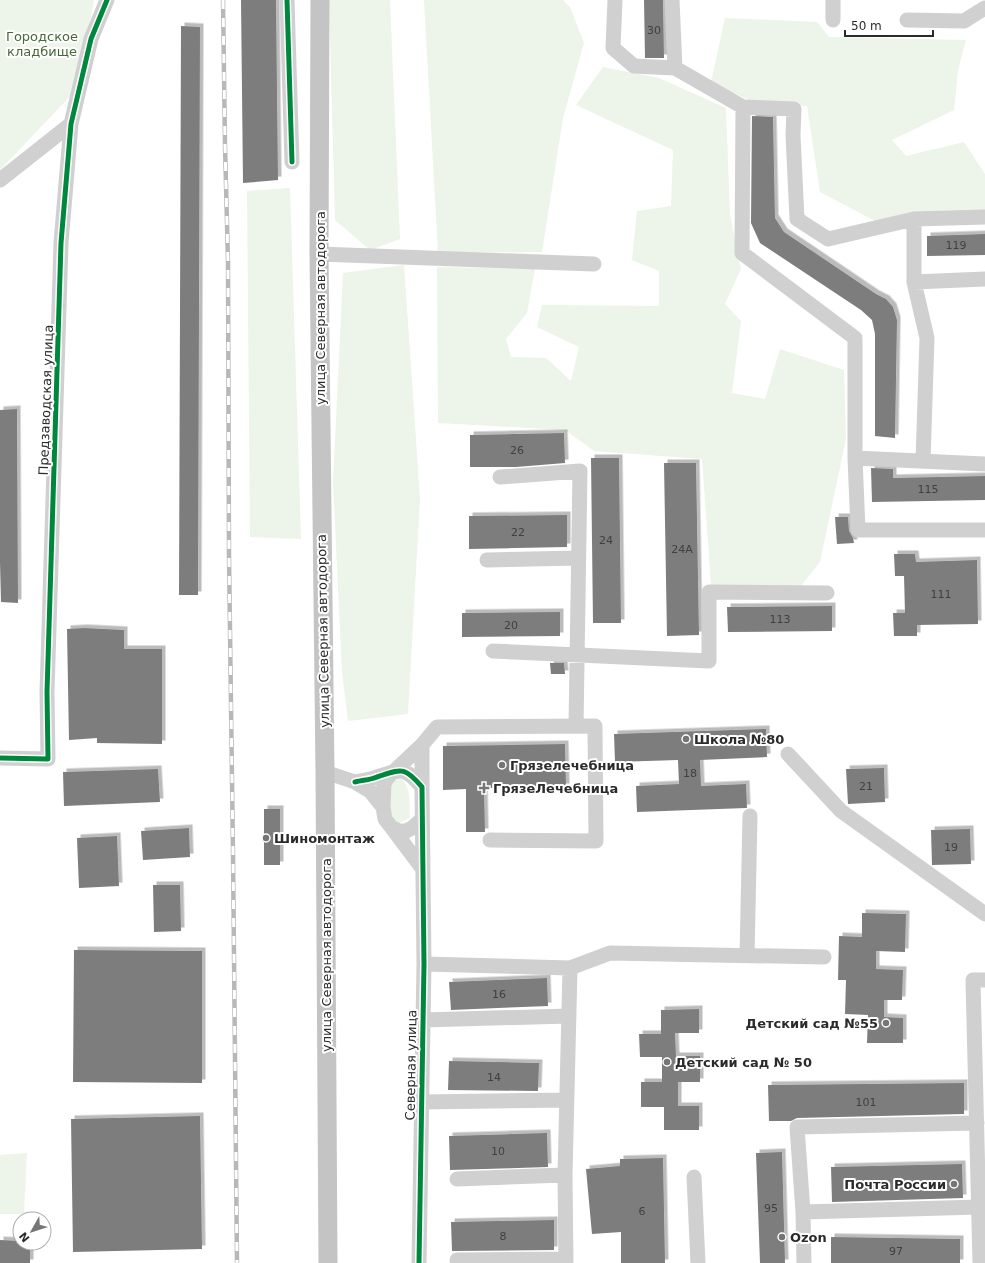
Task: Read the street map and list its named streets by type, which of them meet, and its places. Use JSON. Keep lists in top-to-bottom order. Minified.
{"streets":{"main road":["улица Северная автодорога"],"street":["Предзаводская улица","Северная улица"]},"parks":["Городское кладбище"],"places":{"other":["Школа №80","Грязелечебница","Шиномонтаж","Детский сад №55","Детский сад № 50","Почта России","Ozon"],"health":["ГрязеЛечебница"]},"house_numbers":["30","119","26","115","22","24","24А","111","113","20","18","21","19","16","14","101","10","95","6","8","97"],"scale_bar":"50 m","north":"bottom left"}
